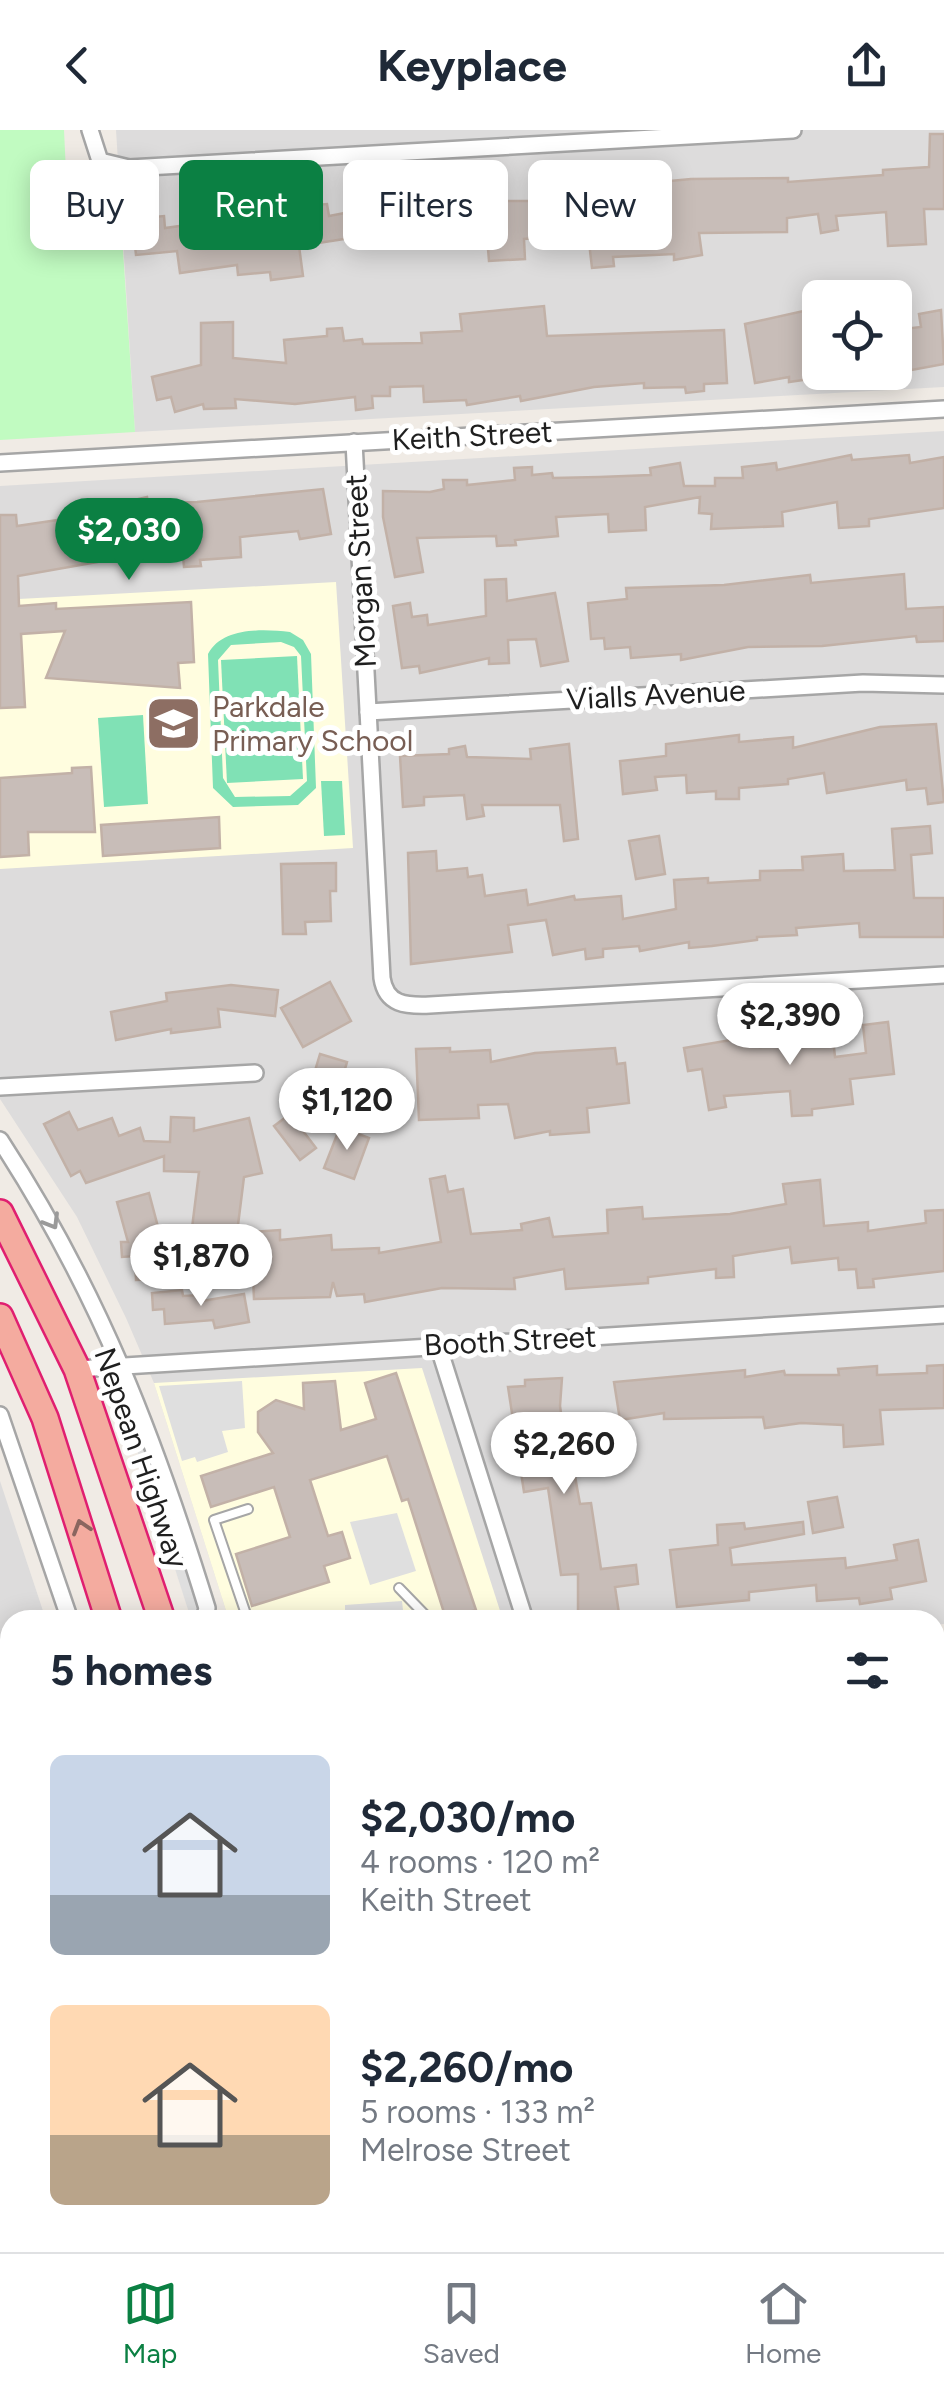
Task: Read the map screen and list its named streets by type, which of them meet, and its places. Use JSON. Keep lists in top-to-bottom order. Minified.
{"streets":{"highway":["Nepean Highway"],"street":["Keith Street","Morgan Street","Vialls Avenue","Booth Street"]},"crossings":[["Keith Street","Morgan Street"],["Morgan Street","Vialls Avenue"],["Booth Street","Nepean Highway"]],"places":{"school or university":["Parkdale Primary School"]},"page":{"header":"Keyplace","chip":["Buy","Rent","Filters","New"],"price":["$2,030","$2,390","$1,120","$1,870","$2,260"],"heading":"5 homes","list":[{"name":"$2,030/mo","note":"4 rooms · 120 m² · Keith Street"},{"name":"$2,260/mo","note":"5 rooms · 133 m² · Melrose Street"}],"tabs":["Map","Saved","Home"]}}
